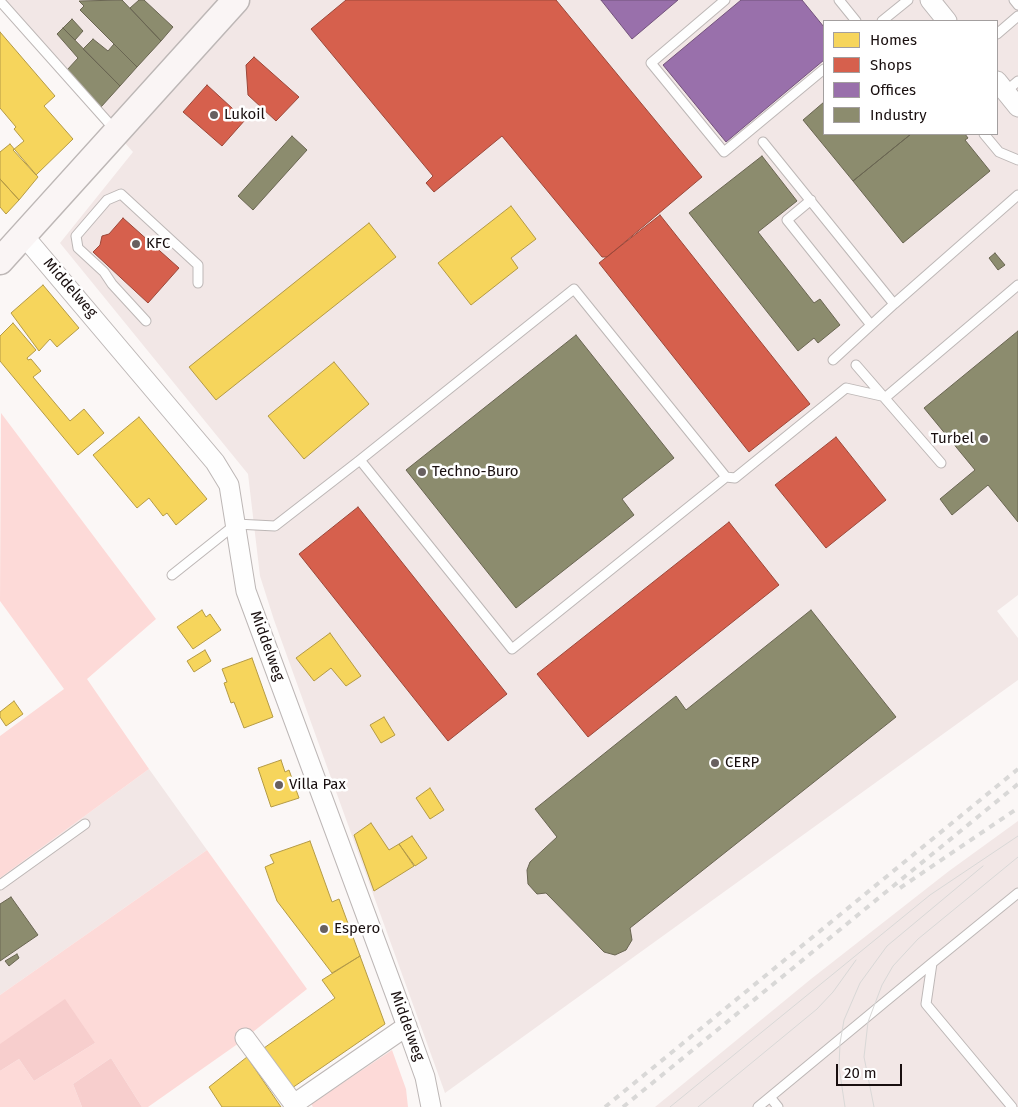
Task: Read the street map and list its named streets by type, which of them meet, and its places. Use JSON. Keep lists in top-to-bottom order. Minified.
{"streets":{"street":["Middelweg"]},"places":["Lukoil","KFC","Turbel","Techno-Buro","CERP","Villa Pax","Espero"],"legend":["Homes","Shops","Offices","Industry"],"scale_bar":"20 m"}
